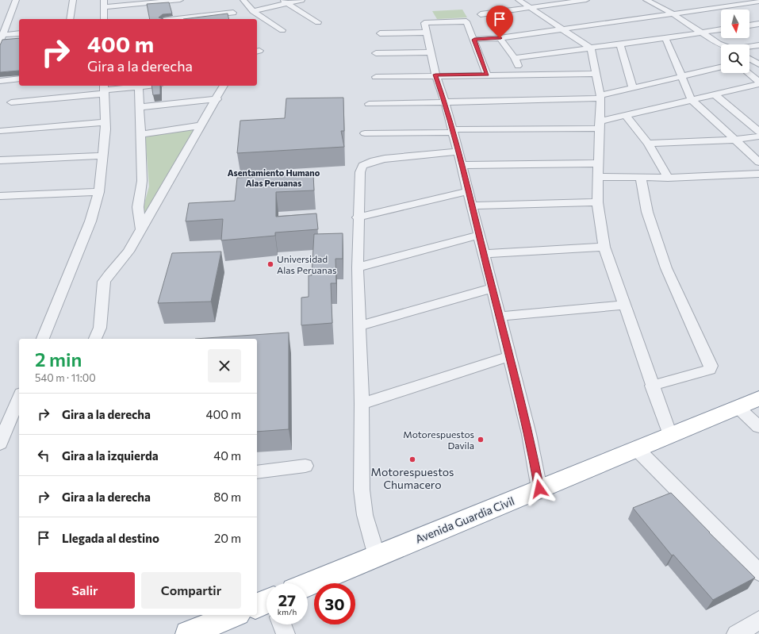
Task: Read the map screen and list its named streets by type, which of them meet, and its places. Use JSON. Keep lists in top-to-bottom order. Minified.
{"streets":{"highway":["Avenida Guardia Civil"]},"districts":["Asentamiento Humano Alas Peruanas"],"places":["Universidad Alas Peruanas","Motorespuestos Davila","Motorespuestos Chumacero"],"north":"bottom","page":{"turn":["400 m","Gira a la derecha"],"heading":["2 min","540 m · 11:00"],"list":[{"name":"Gira a la derecha","value":"400 m"},{"name":"Gira a la izquierda","value":"40 m"},{"name":"Gira a la derecha","value":"80 m"},{"name":"Llegada al destino","value":"20 m"}],"buttons":["Salir","Compartir"],"speed":"27 km/h","limit":"30"}}
